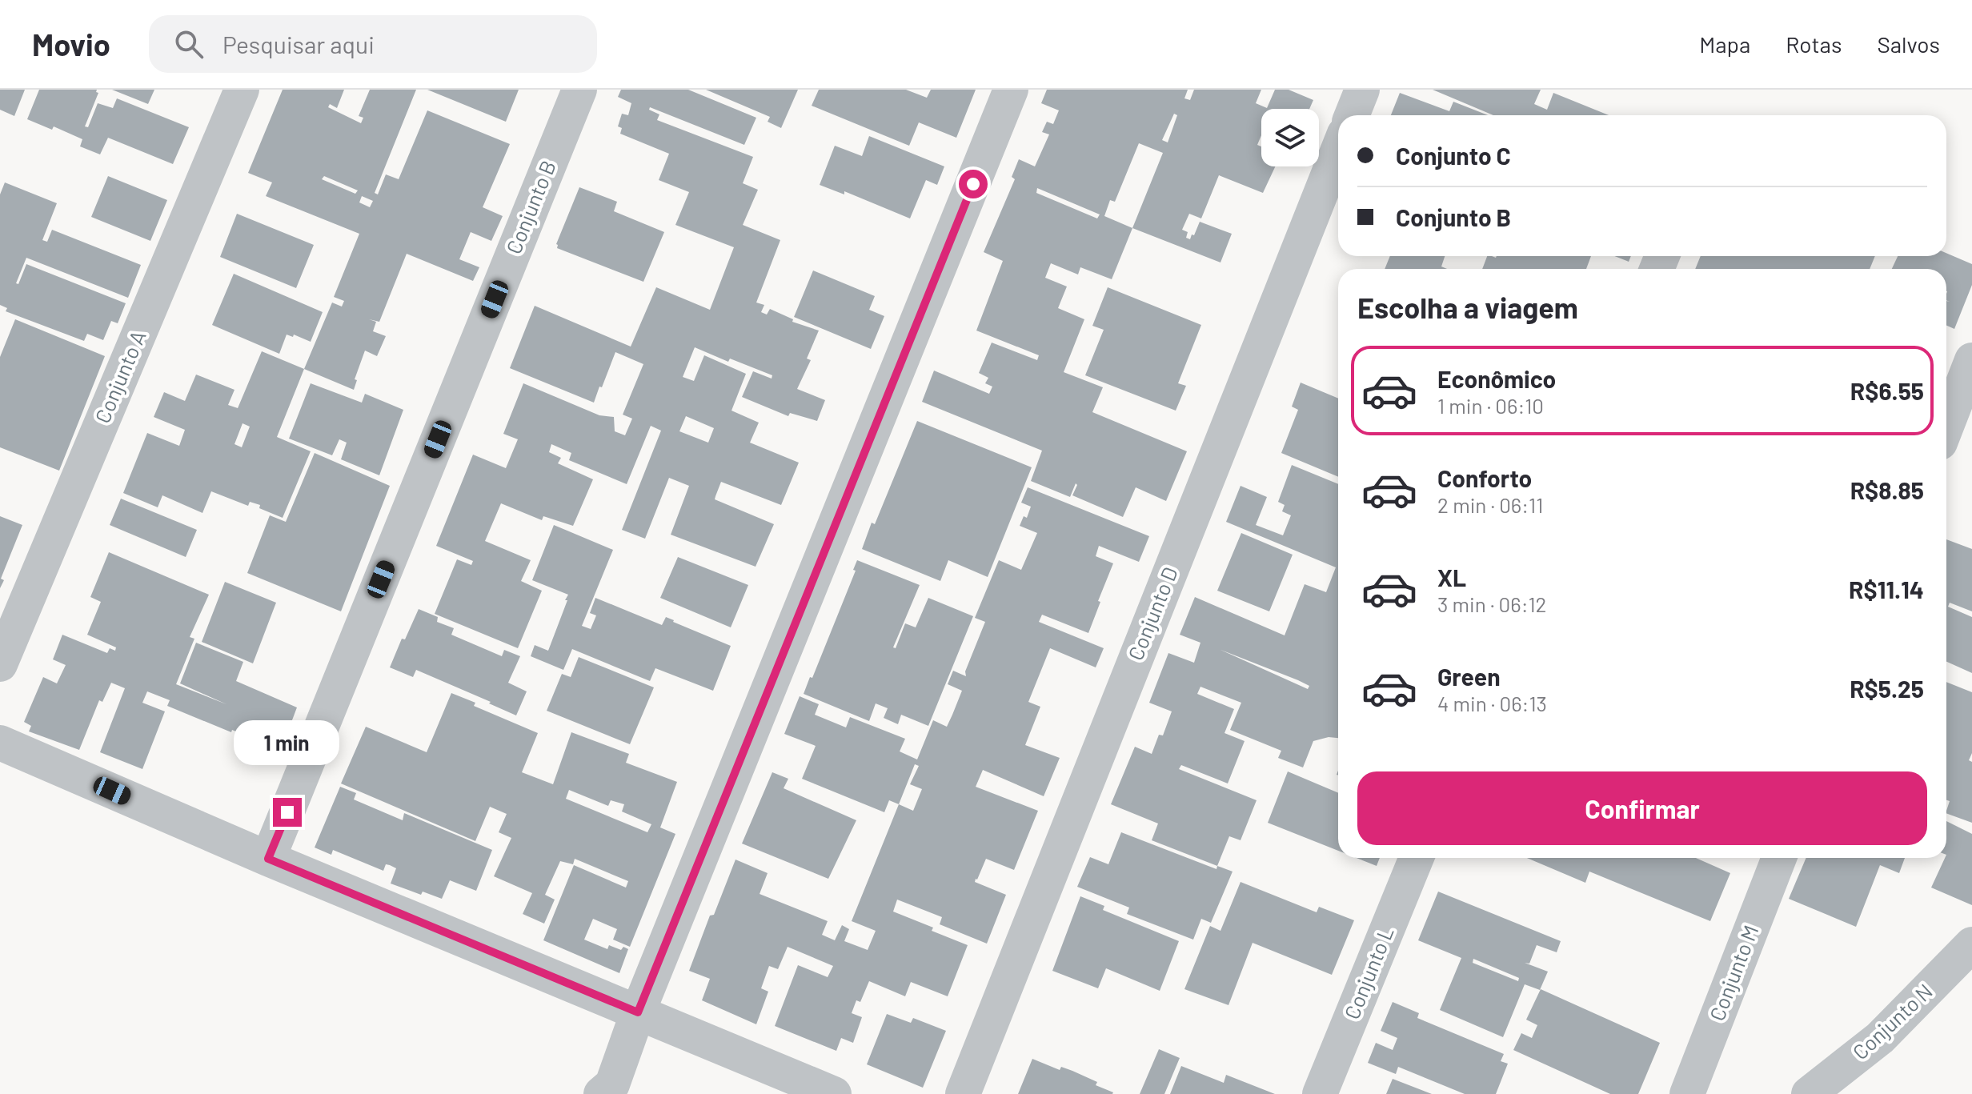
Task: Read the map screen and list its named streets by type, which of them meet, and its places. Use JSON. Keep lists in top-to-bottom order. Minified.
{"streets":{"street":["Conjunto B","Conjunto A","Conjunto D","Conjunto L","Conjunto M","Conjunto N"]},"page":{"header":"Movio","search":"Pesquisar aqui","nav":["Mapa","Rotas","Salvos"],"banner":["Conjunto C","Conjunto B"],"heading":"Escolha a viagem","list":[{"name":"Econômico","note":"1 min · 06:10","value":"R$6.55"},{"name":"Conforto","note":"2 min · 06:11","value":"R$8.85"},{"name":"XL","note":"3 min · 06:12","value":"R$11.14"},{"name":"Green","note":"4 min · 06:13","value":"R$5.25"}],"bubble":"1 min","buttons":"Confirmar"}}
